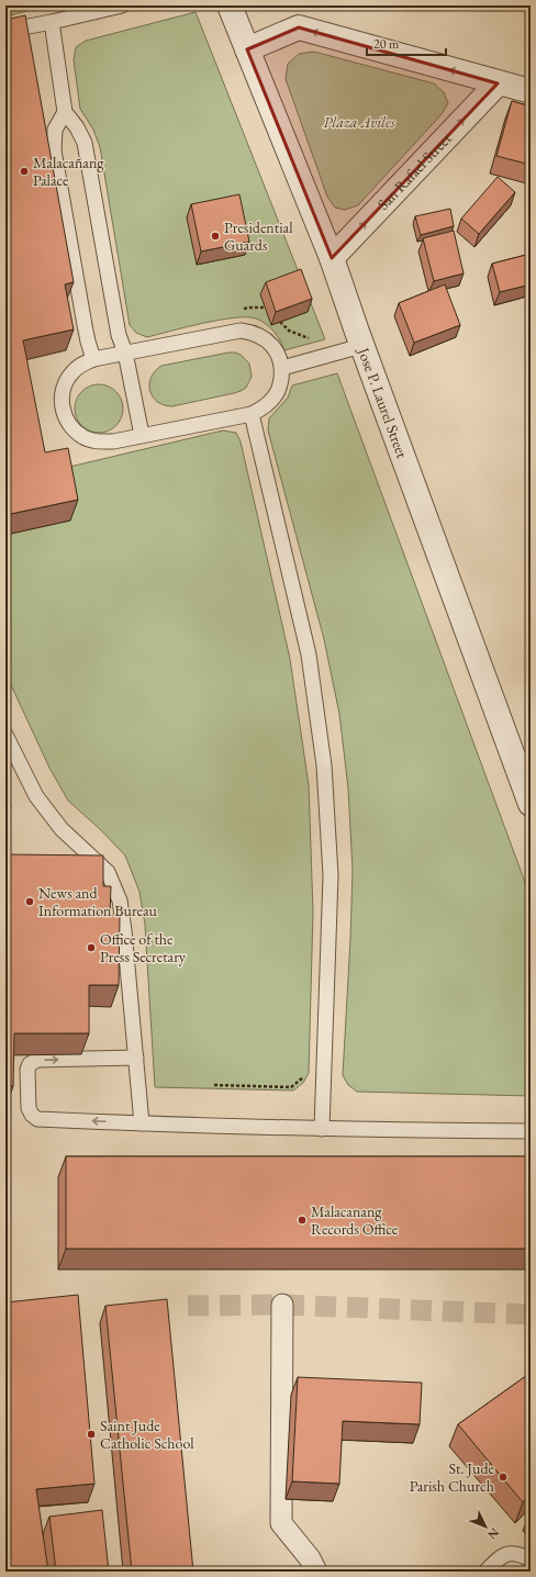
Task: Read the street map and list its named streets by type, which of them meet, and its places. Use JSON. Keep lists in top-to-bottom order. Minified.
{"streets":{"street":["San Rafael Street","Jose P. Laurel Street"]},"crossings":[["San Rafael Street","Jose P. Laurel Street"]],"one_way":["San Rafael Street"],"parks":["Plaza Aviles"],"places":["Malacañang Palace","Presidential Guards","News and Information Bureau","Office of the Press Secretary","Malacanang Records Office","Saint Jude Catholic School","St. Jude Parish Church"],"scale_bar":"20 m","north":"bottom right"}
